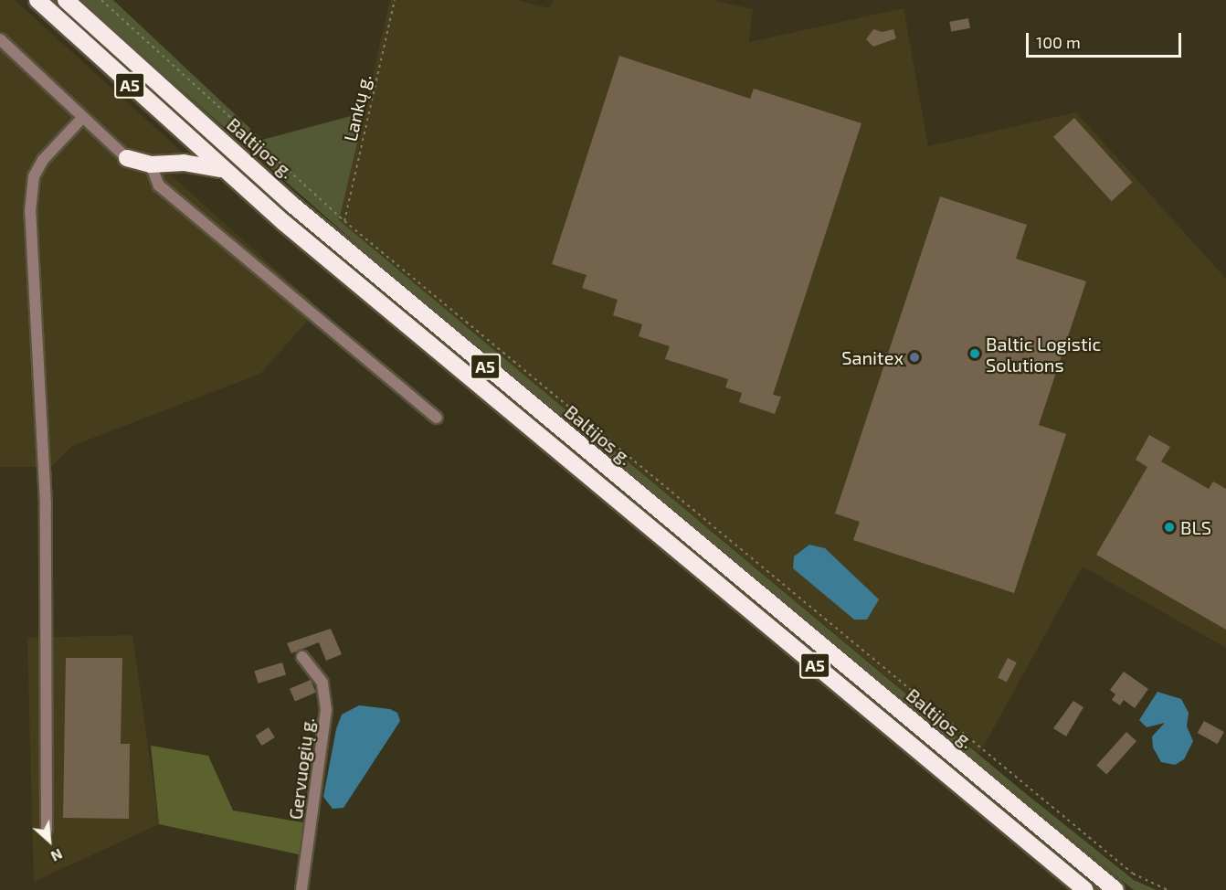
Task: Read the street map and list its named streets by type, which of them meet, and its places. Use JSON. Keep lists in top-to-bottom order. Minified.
{"streets":{"highway":["A5","Baltijos g."],"street":["Gervuogių g."],"path":["Lankų g."]},"places":["Baltic Logistic Solutions","Sanitex","BLS"],"scale_bar":"100 m","north":"bottom right"}
